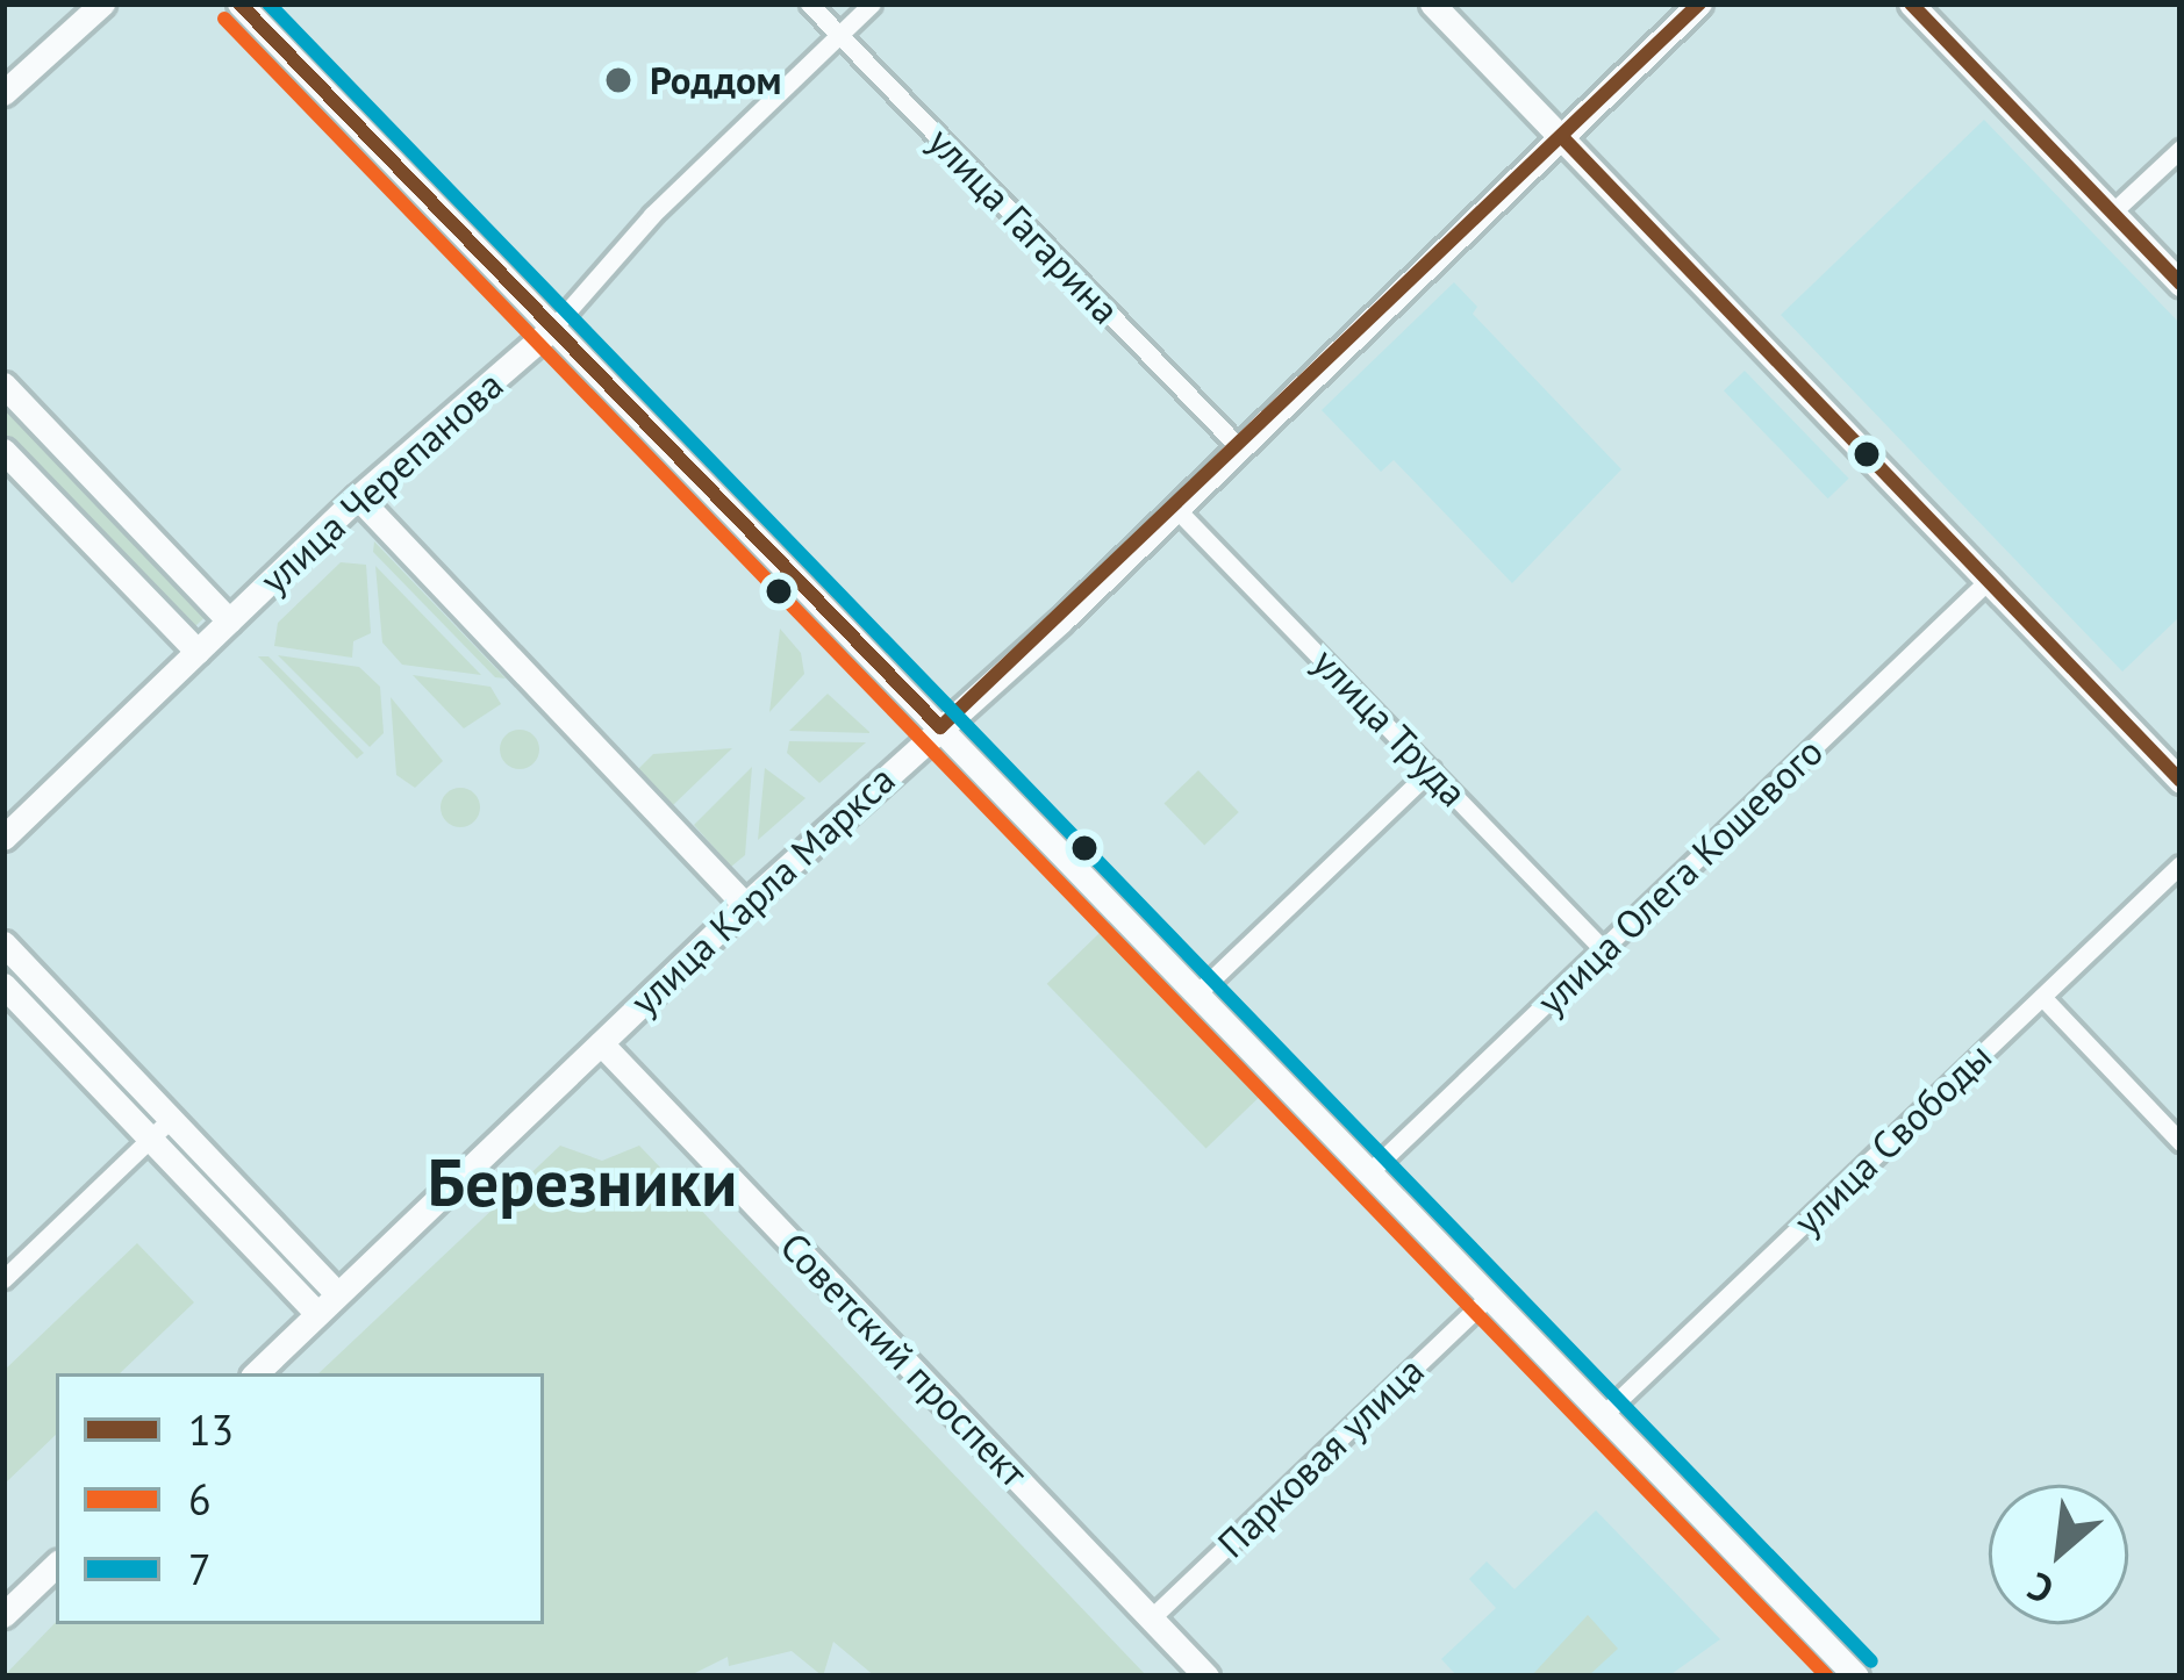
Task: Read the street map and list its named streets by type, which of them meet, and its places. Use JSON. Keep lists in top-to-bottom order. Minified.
{"streets":{"main road":["улица Черепанова","улица Карла Маркса","Советский проспект"],"street":["улица Гагарина","улица Труда","улица Олега Кошевого","улица Свободы","Парковая улица"]},"crossings":[["улица Гагарина","улица Черепанова"],["улица Гагарина","улица Карла Маркса"],["улица Труда","улица Олега Кошевого"],["улица Труда","улица Карла Маркса"],["улица Карла Маркса","Советский проспект"],["Советский проспект","Парковая улица"]],"districts":["Березники"],"places":["Роддом"],"lines":["transit line 13","transit line 7","transit line 6"],"legend":["13","6","7"],"north":"bottom left"}
